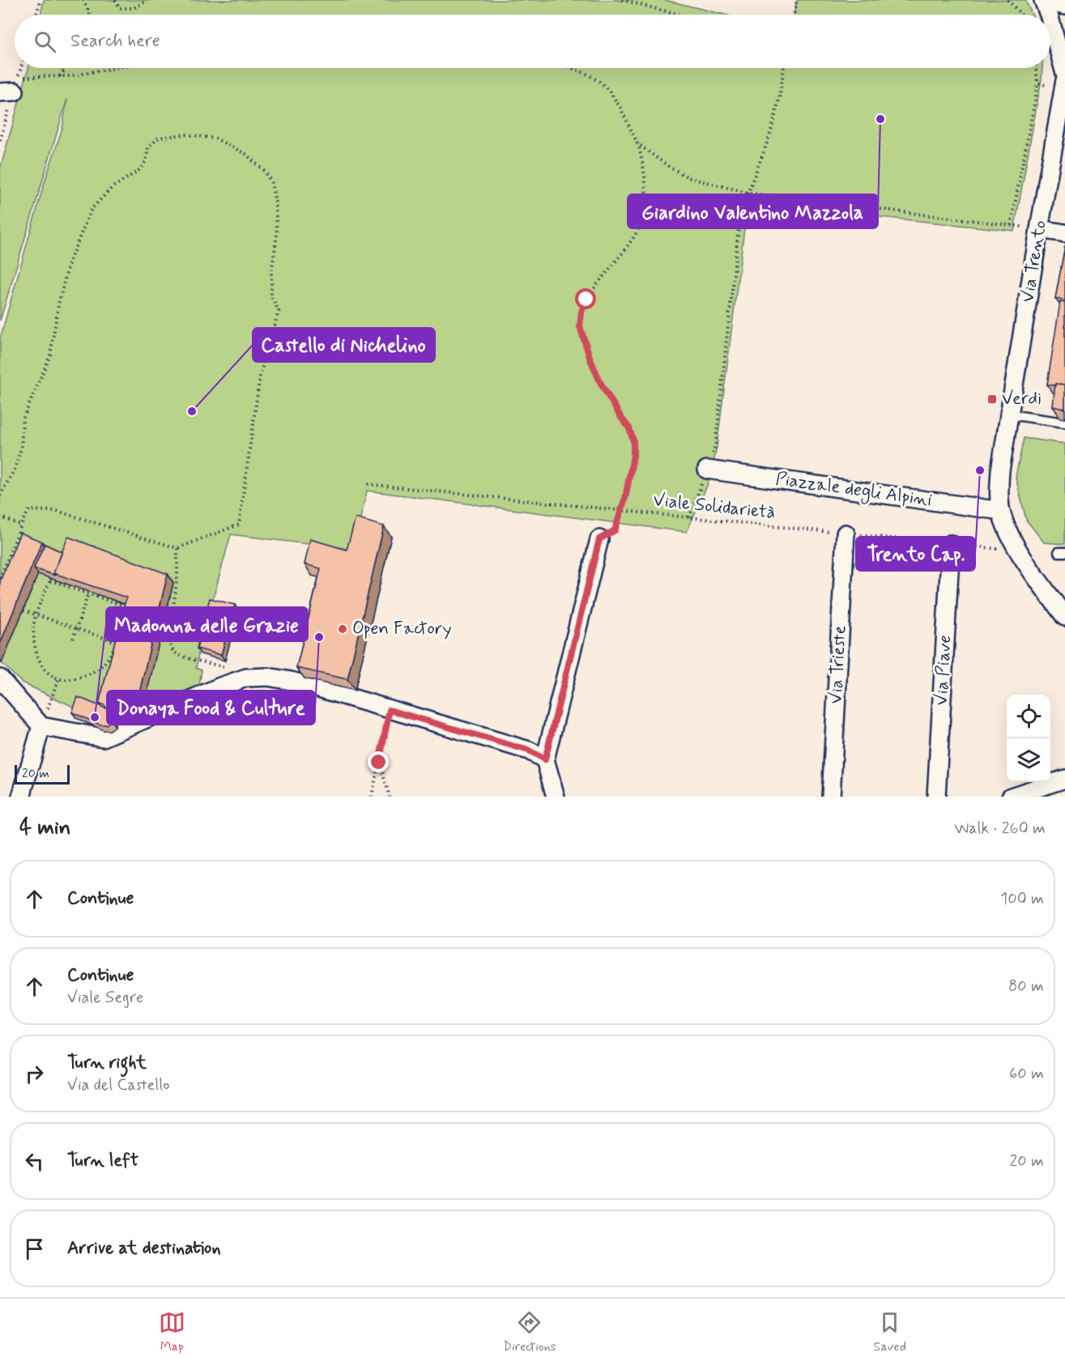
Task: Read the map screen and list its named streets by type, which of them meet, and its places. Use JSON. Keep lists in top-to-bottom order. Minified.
{"streets":{"street":["Via Trento","Piazzale degli Alpini","Via Trieste","Via Piave"],"path":["Viale Solidarietà"]},"crossings":[["Via Trento","Piazzale degli Alpini"],["Via Trento","Viale Solidarietà"],["Viale Solidarietà","Via Trieste"],["Viale Solidarietà","Via Piave"]],"places":{"other":["Giardino Valentino Mazzola","Castello di Nichelino","Trento Cap.","Open Factory","Donaya Food & Culture","Madonna delle Grazie"],"transit":["Verdi"]},"scale_bar":"20 m","page":{"search":"Search here","scale":"20 m","heading":["4 min","Walk · 260 m"],"list":[["Continue","100 m"],["Continue","Viale Segre","80 m"],["Turn right","Via del Castello","60 m"],["Turn left","20 m"],"Arrive at destination"],"nav":["Map","Directions","Saved"]}}
